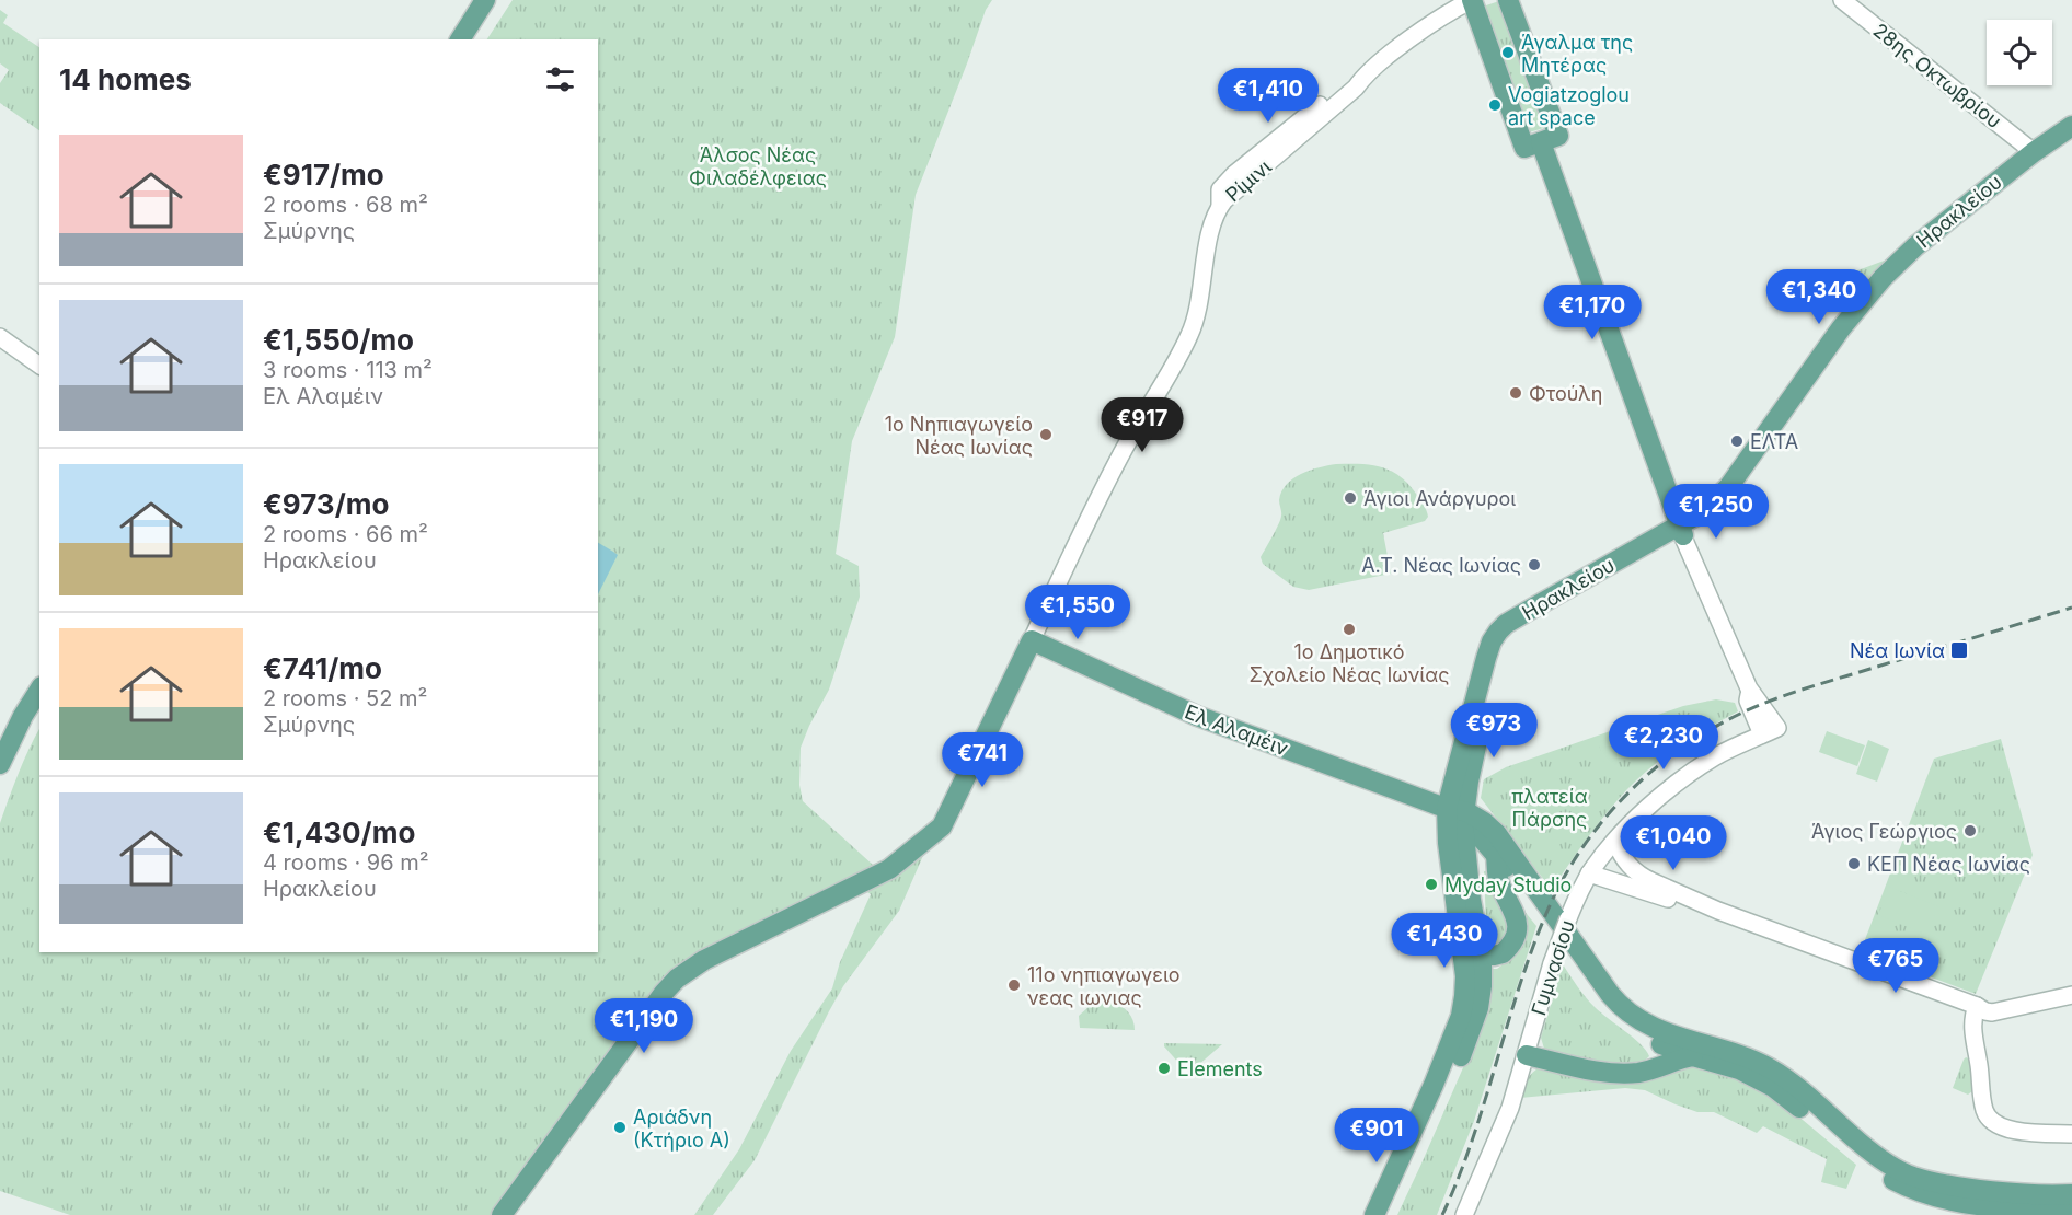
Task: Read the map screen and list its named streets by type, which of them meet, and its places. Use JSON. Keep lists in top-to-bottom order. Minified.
{"streets":{"main road":["Ηρακλείου","Ελ Αλαμέιν"],"street":["28ης Οκτωβρίου","Ρίμινι","Γυμνασίου"]},"crossings":[["28ης Οκτωβρίου","Ηρακλείου"],["Ρίμινι","Ελ Αλαμέιν"],["Ηρακλείου","Ελ Αλαμέιν"],["Ηρακλείου","Γυμνασίου"]],"parks":["Άλσος Νέας Φιλαδέλφειας","πλατεία Πάρσης"],"places":{"other":["Άγαλμα της Μητέρας","Vogiatzoglou art space","Φτούλη","1ο Νηπιαγωγείο Νέας Ιωνίας","ΕΛΤΑ","Άγιοι Ανάργυροι","Α.Τ. Νέας Ιωνίας","1ο Δημοτικό Σχολείο Νέας Ιωνίας","Άγιος Γεώργιος","ΚΕΠ Νέας Ιωνίας","Myday Studio","11ο νηπιαγωγειο νεας ιωνιας","Elements","Αριάδνη (Κτήριο Α)"],"transit":["Νέα Ιωνία"]},"page":{"heading":"14 homes","price":["€1,410","€1,340","€1,170","€917","€1,250","€1,550","€973","€2,230","€741","€1,040","€1,430","€765","€1,190","€901"],"list":[{"name":"€917/mo","note":"2 rooms · 68 m² · Σμύρνης"},{"name":"€1,550/mo","note":"3 rooms · 113 m² · Ελ Αλαμέιν"},{"name":"€973/mo","note":"2 rooms · 66 m² · Ηρακλείου"},{"name":"€741/mo","note":"2 rooms · 52 m² · Σμύρνης"},{"name":"€1,430/mo","note":"4 rooms · 96 m² · Ηρακλείου"}]}}
